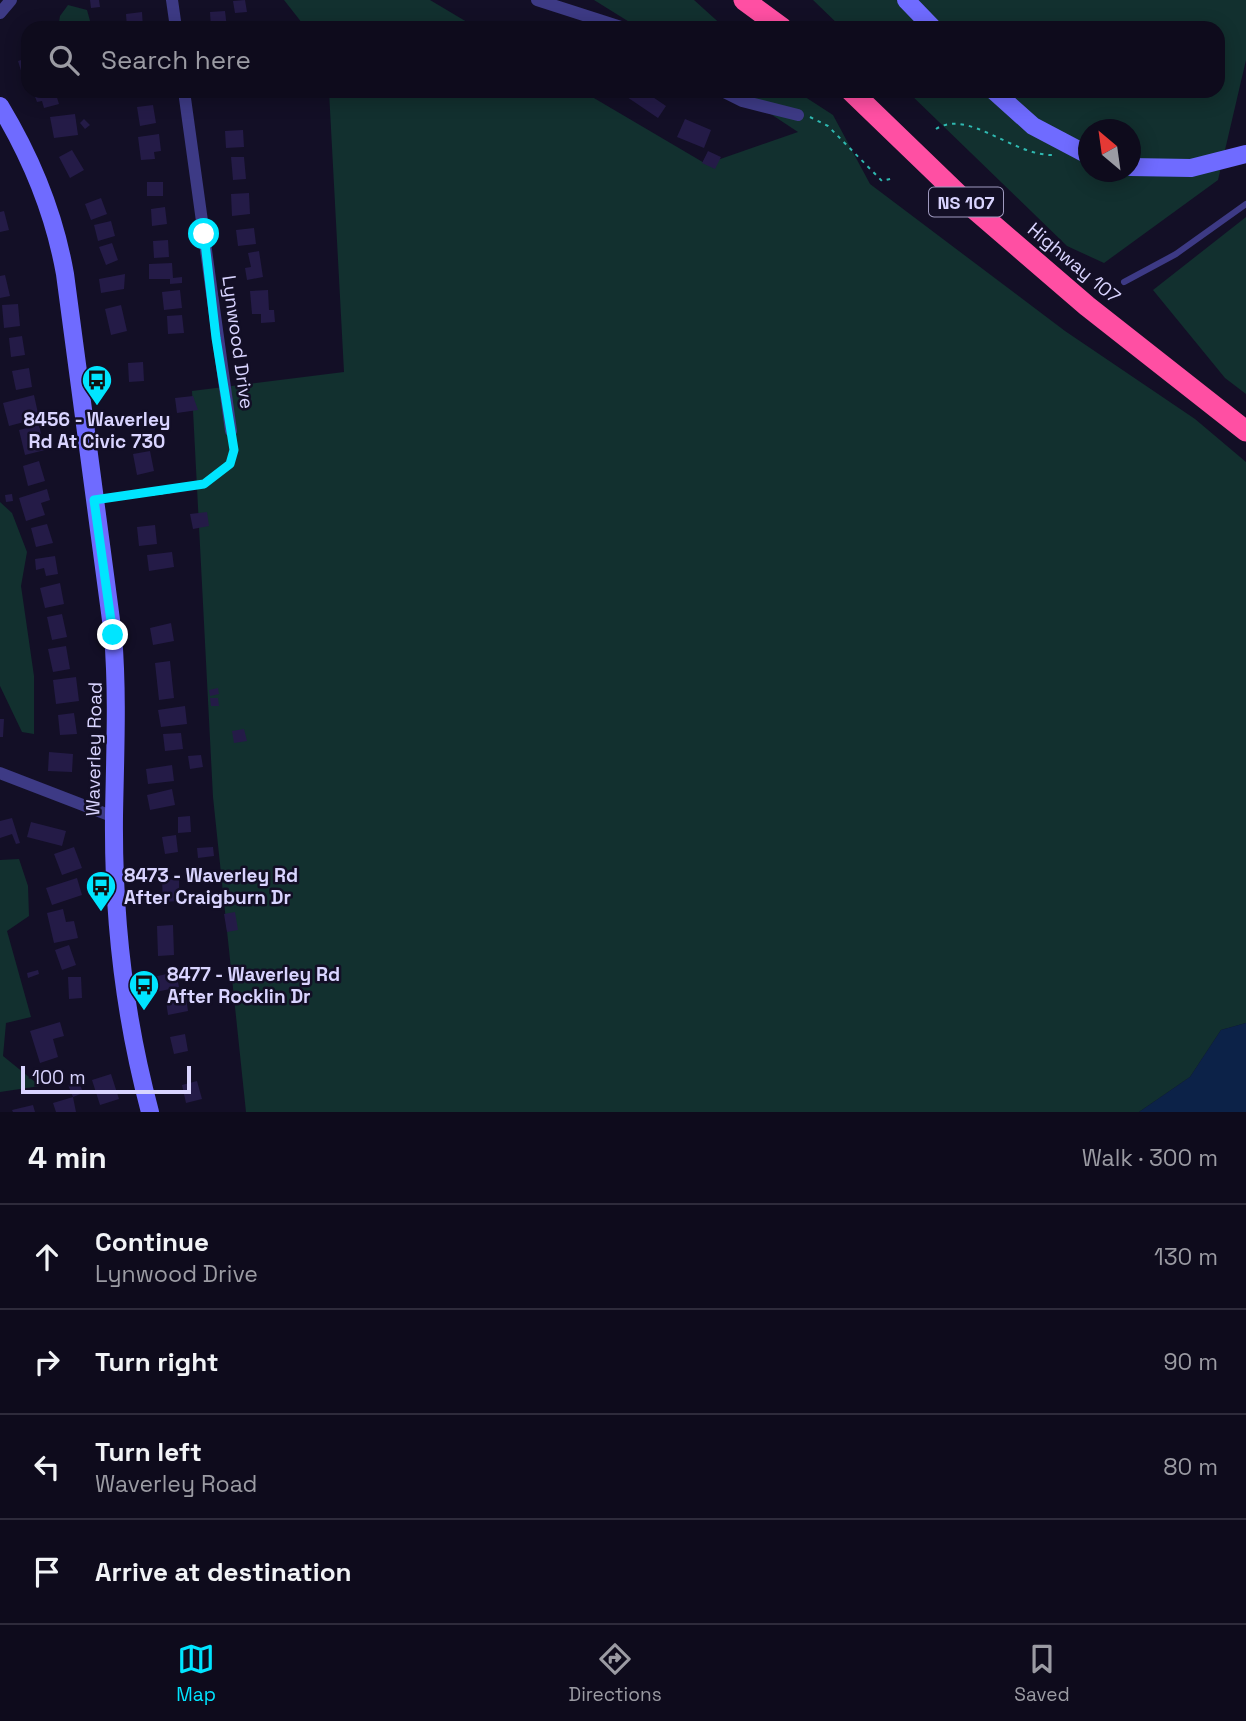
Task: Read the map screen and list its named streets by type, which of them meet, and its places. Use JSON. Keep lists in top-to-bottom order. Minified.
{"streets":{"highway":["NS 107","Highway 107"],"main road":["Waverley Road"],"street":["Lynwood Drive"]},"places":{"bus stop":["8456 - Waverley Rd At Civic 730","8473 - Waverley Rd After Craigburn Dr","8477 - Waverley Rd After Rocklin Dr"]},"scale_bar":"100 m","north":"top left","page":{"search":"Search here","scale":"100 m","heading":["4 min","Walk · 300 m"],"list":[["Continue","Lynwood Drive","130 m"],["Turn right","90 m"],["Turn left","Waverley Road","80 m"],"Arrive at destination"],"nav":["Map","Directions","Saved"]}}
